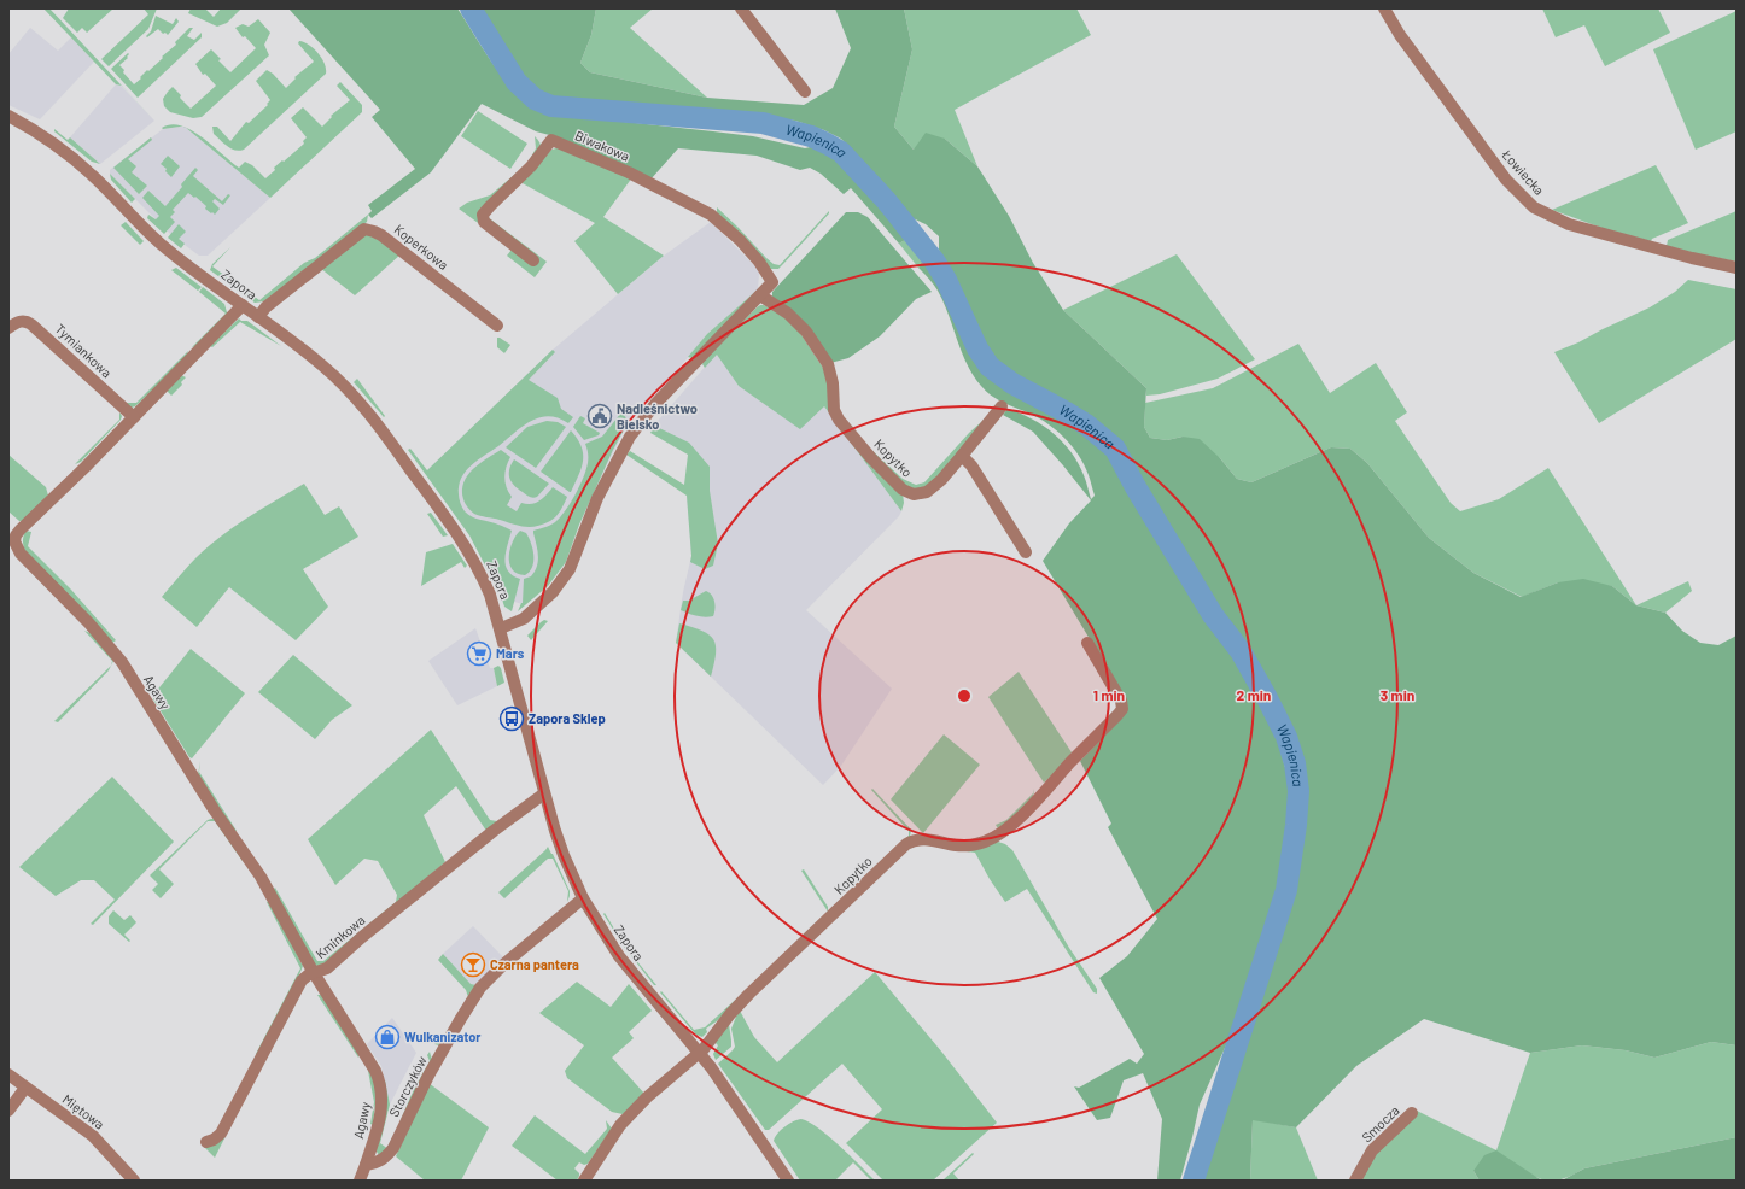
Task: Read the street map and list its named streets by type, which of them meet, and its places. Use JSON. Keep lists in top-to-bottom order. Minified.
{"streets":{"street":["Biwakowa","Łowiecka","Koperkowa","Zapora","Tymiankowa","Kopytko","Agawy","Kminkowa","Storczyków","Miętowa","Smocza"]},"crossings":[["Biwakowa","Kopytko"],["Koperkowa","Zapora"],["Zapora","Kopytko"],["Zapora","Agawy"],["Zapora","Kminkowa"],["Zapora","Storczyków"],["Tymiankowa","Agawy"],["Agawy","Kminkowa"],["Agawy","Storczyków"]],"water":["Wapienica"],"places":{"public building":["Nadleśnictwo Bielsko"],"supermarket":["Mars"],"bus stop":["Zapora Sklep"],"bar":["Czarna pantera"],"shop":["Wulkanizator"]},"rings":["1 min","2 min","3 min"]}
